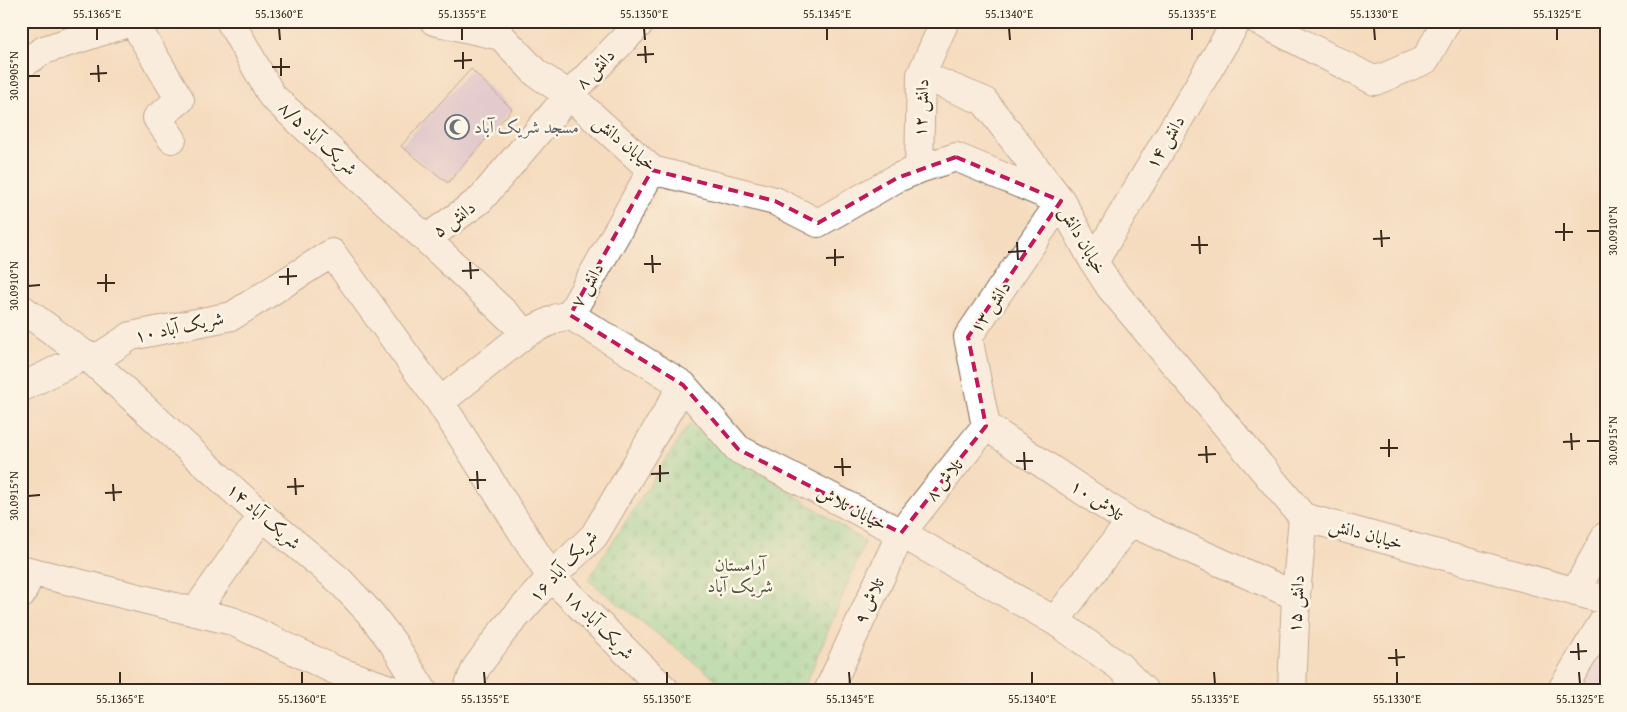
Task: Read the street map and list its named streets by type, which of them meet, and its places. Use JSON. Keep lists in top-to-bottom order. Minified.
{"streets":{"street":["دانش ۸","دانش ۱۲","شریک آباد ۸/۵","دانش ۱۴","خیابان دانش","دانش ۵","دانش ۷","دانش ۱۳","شریک آباد ۱۰","تلاش ۸","تلاش ۱۰","خیابان تلاش","شریک آباد ۱۴","شریک آباد ۱۶","تلاش ۹","دانش ۱۵","شریک آباد ۱۸"]},"crossings":[["دانش ۸","خیابان دانش"],["دانش ۸","دانش ۵"],["دانش ۱۲","خیابان دانش"],["شریک آباد ۸/۵","دانش ۵"],["دانش ۱۴","خیابان دانش"],["خیابان دانش","دانش ۵"],["خیابان دانش","دانش ۷"],["خیابان دانش","دانش ۱۳"],["خیابان دانش","دانش ۱۵"],["دانش ۵","دانش ۷"],["دانش ۷","خیابان تلاش"],["دانش ۷","شریک آباد ۱۸"],["دانش ۱۳","تلاش ۸"],["دانش ۱۳","تلاش ۱۰"],["شریک آباد ۱۰","شریک آباد ۱۴"],["شریک آباد ۱۰","شریک آباد ۱۸"],["تلاش ۸","تلاش ۱۰"],["تلاش ۸","خیابان تلاش"],["تلاش ۸","تلاش ۹"],["تلاش ۱۰","خیابان تلاش"],["خیابان تلاش","شریک آباد ۱۶"],["خیابان تلاش","تلاش ۹"],["شریک آباد ۱۶","شریک آباد ۱۸"]],"parks":["آرامستان شریک آباد"],"places":{"mosque":["مسجد شریک آباد"]},"coordinates":["55.1365°E","55.1360°E","55.1355°E","55.1350°E","55.1345°E","55.1340°E","55.1335°E","55.1330°E","55.1325°E","30.0905°N","30.0910°N","30.0915°N"]}
